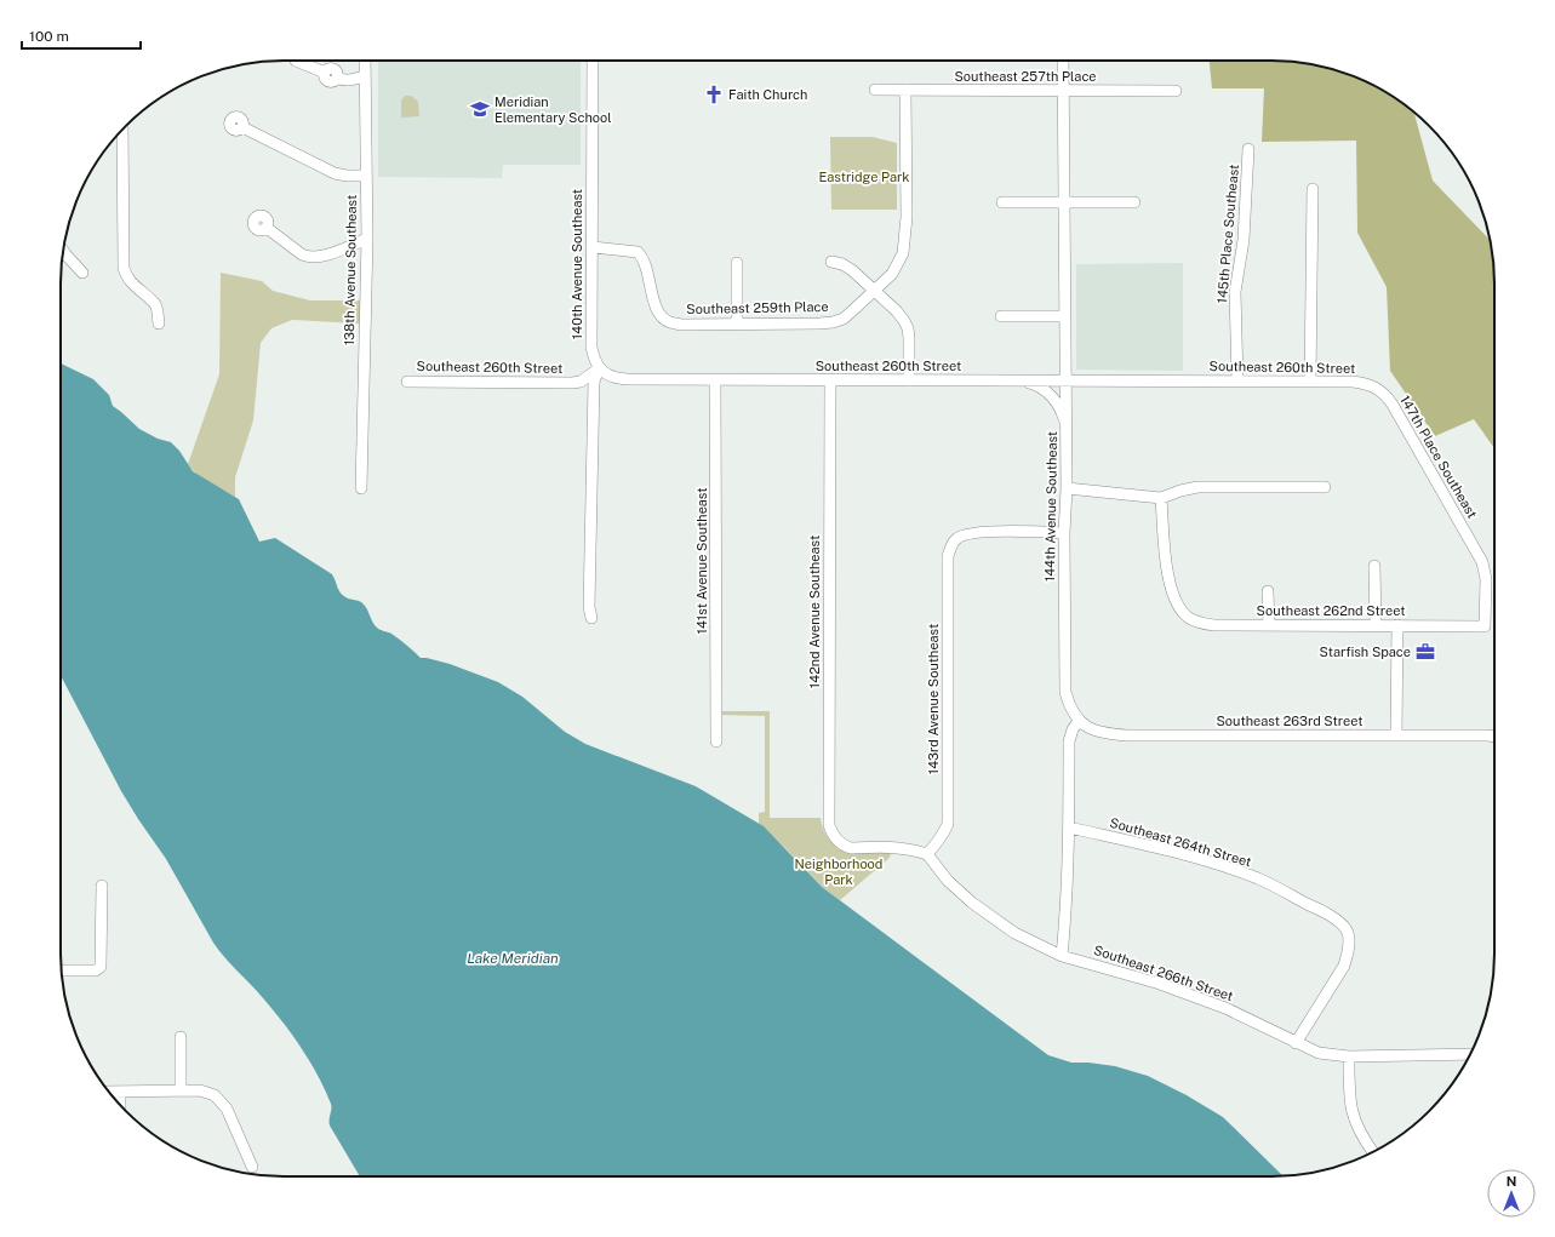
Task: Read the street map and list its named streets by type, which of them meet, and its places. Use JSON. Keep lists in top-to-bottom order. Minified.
{"streets":{"street":["Southeast 257th Place","145th Place Southeast","140th Avenue Southeast","138th Avenue Southeast","Southeast 259th Place","Southeast 260th Street","147th Place Southeast","144th Avenue Southeast","141st Avenue Southeast","Southeast 262nd Street","142nd Avenue Southeast","143rd Avenue Southeast","Southeast 263rd Street","Southeast 264th Street","Southeast 266th Street"]},"crossings":[["Southeast 257th Place","144th Avenue Southeast"],["145th Place Southeast","Southeast 260th Street"],["140th Avenue Southeast","Southeast 259th Place"],["140th Avenue Southeast","Southeast 260th Street"],["Southeast 260th Street","147th Place Southeast"],["Southeast 260th Street","144th Avenue Southeast"],["Southeast 260th Street","141st Avenue Southeast"],["Southeast 260th Street","142nd Avenue Southeast"],["147th Place Southeast","Southeast 262nd Street"],["144th Avenue Southeast","143rd Avenue Southeast"],["144th Avenue Southeast","Southeast 263rd Street"],["142nd Avenue Southeast","143rd Avenue Southeast"],["142nd Avenue Southeast","Southeast 266th Street"],["143rd Avenue Southeast","Southeast 266th Street"],["Southeast 264th Street","Southeast 266th Street"]],"water":["Lake Meridian"],"parks":["Eastridge Park","Neighborhood Park"],"places":{"church":["Faith Church"],"school or university":["Meridian Elementary School"],"office":["Starfish Space"]},"scale_bar":"100 m","north":"top"}
